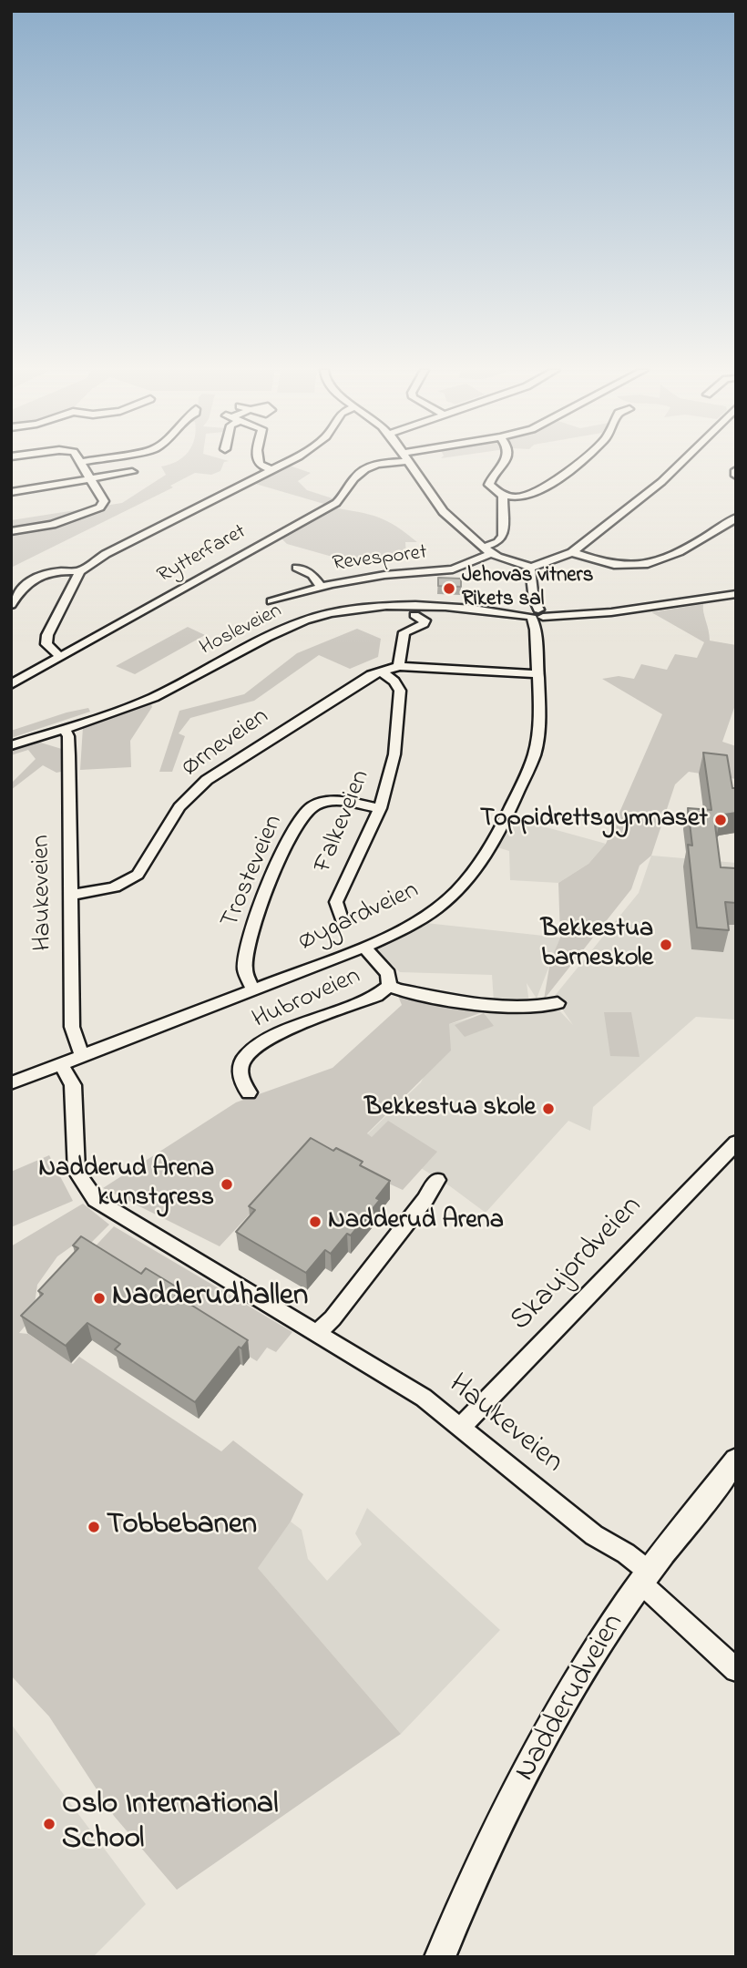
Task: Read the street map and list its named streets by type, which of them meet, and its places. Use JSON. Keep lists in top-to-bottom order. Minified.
{"streets":{"main road":["Nadderudveien"],"street":["Rytterfaret","Revesporet","Hosleveien","Ørneveien","Falkeveien","Trosteveien","Haukeveien","Øygardveien","Hubroveien","Skaujordveien"]},"crossings":[["Hosleveien","Haukeveien"],["Hosleveien","Øygardveien"],["Ørneveien","Falkeveien"],["Ørneveien","Haukeveien"],["Ørneveien","Øygardveien"],["Falkeveien","Trosteveien"],["Trosteveien","Øygardveien"],["Haukeveien","Øygardveien"],["Haukeveien","Skaujordveien"],["Haukeveien","Nadderudveien"]],"places":["Jehovas vitners Rikets sal","Toppidrettsgymnaset","Bekkestua barneskole","Bekkestua skole","Nadderud Arena kunstgress","Nadderud Arena","Nadderudhallen","Tobbebanen","Oslo International School"]}
